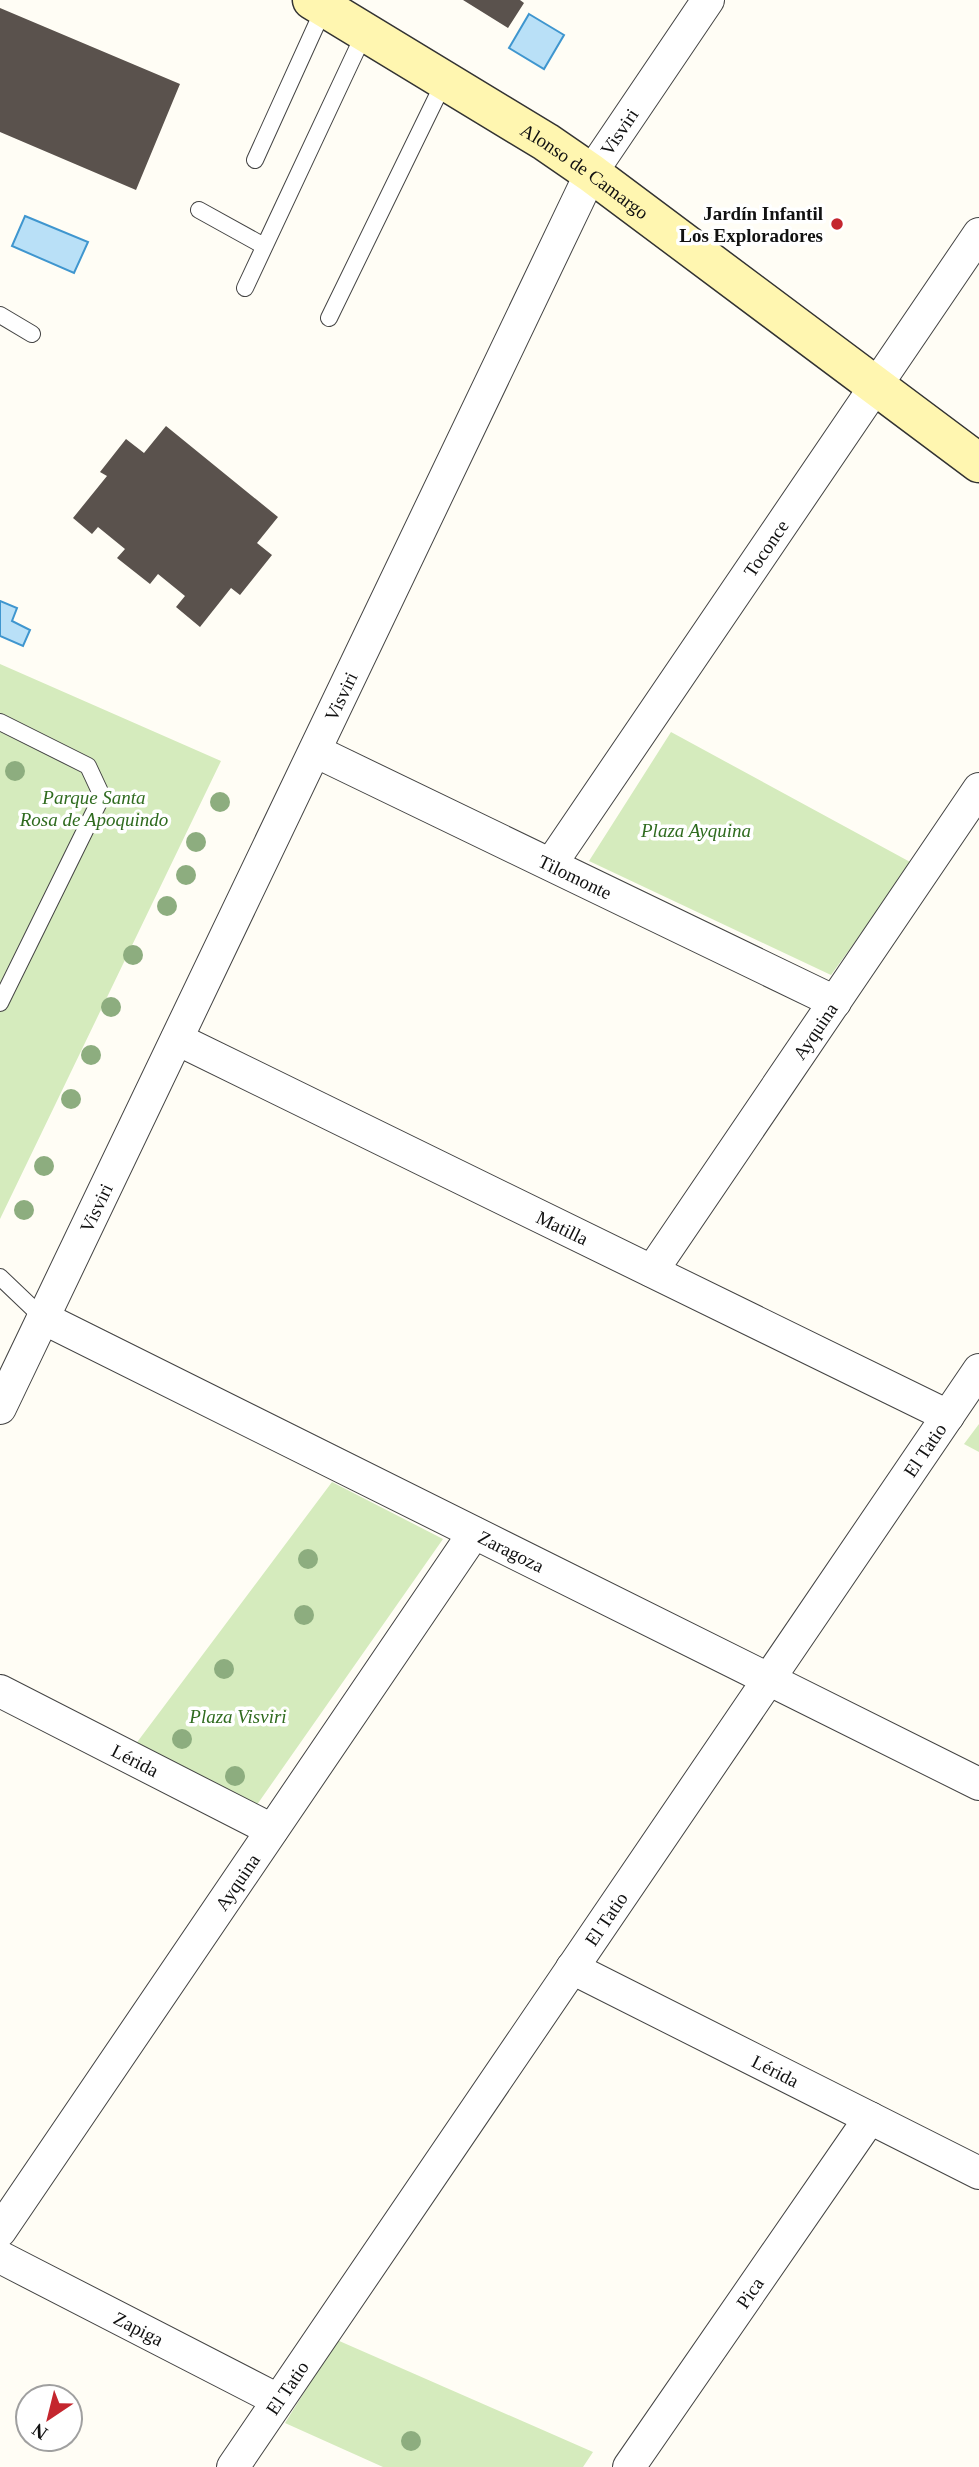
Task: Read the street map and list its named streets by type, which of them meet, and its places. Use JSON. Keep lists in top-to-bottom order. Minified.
{"streets":{"street":["Visviri","Alonso de Camargo","Toconce","Tilomonte","Ayquina","Matilla","El Tatio","Zaragoza","Lérida","Pica","Zapiga"]},"crossings":[["Visviri","Alonso de Camargo"],["Visviri","Tilomonte"],["Visviri","Matilla"],["Visviri","Zaragoza"],["Alonso de Camargo","Toconce"],["Toconce","Tilomonte"],["Tilomonte","Ayquina"],["Ayquina","Matilla"],["Ayquina","Zaragoza"],["Ayquina","Lérida"],["Matilla","El Tatio"],["El Tatio","Zaragoza"],["El Tatio","Lérida"],["El Tatio","Zapiga"],["Lérida","Pica"]],"parks":["Parque Santa Rosa de Apoquindo","Plaza Ayquina","Plaza Visviri"],"places":["Jardín Infantil Los Exploradores"],"north":"bottom left"}
